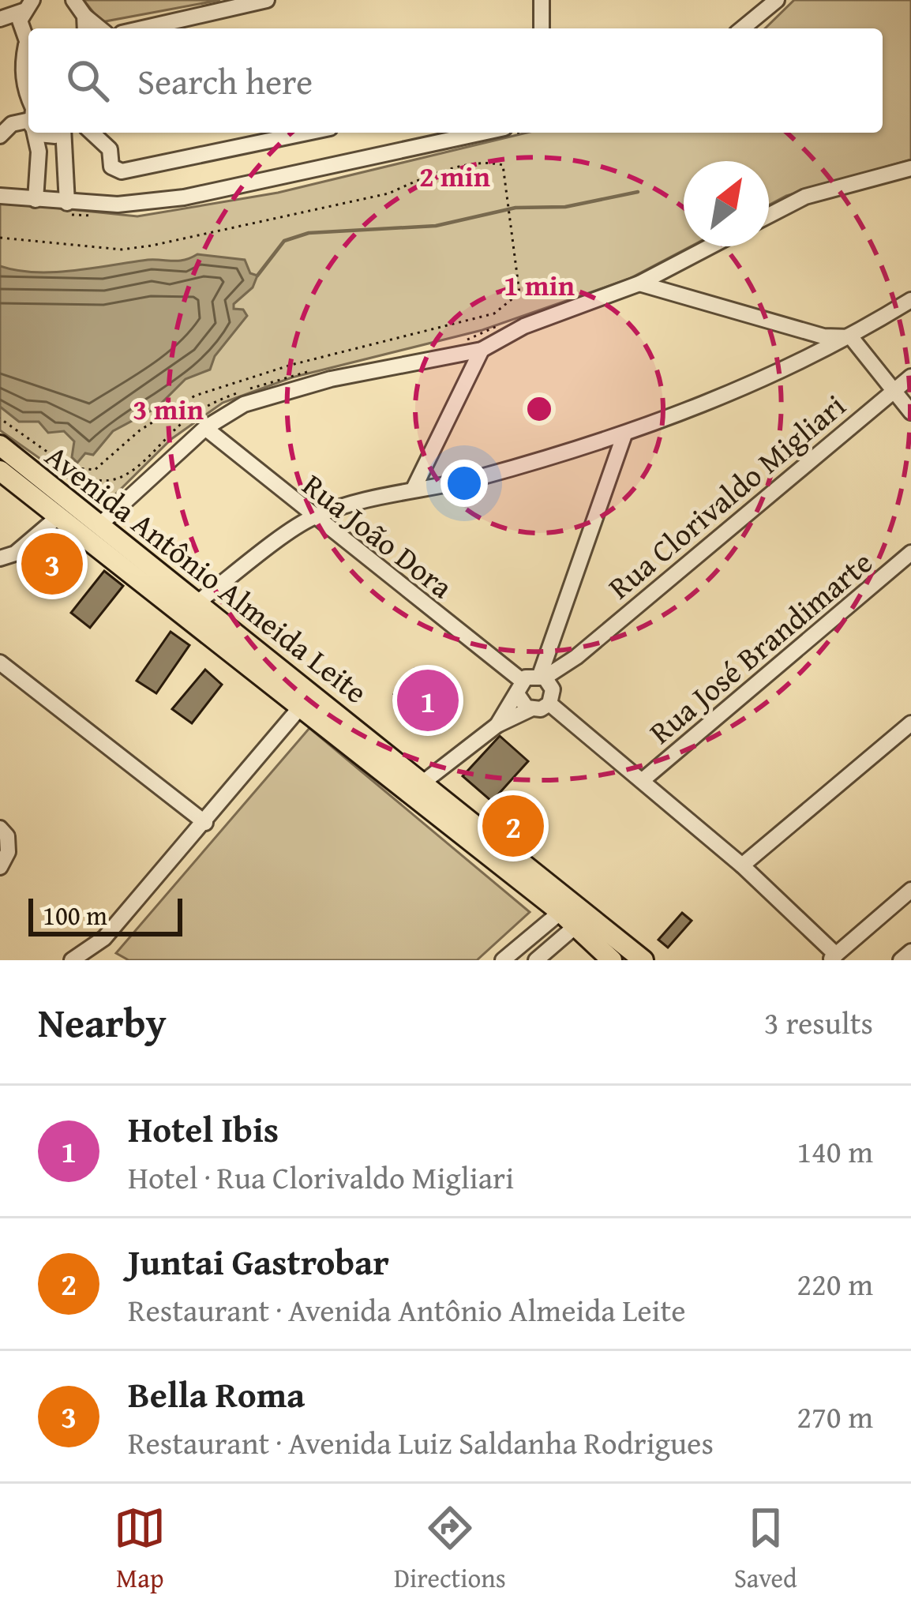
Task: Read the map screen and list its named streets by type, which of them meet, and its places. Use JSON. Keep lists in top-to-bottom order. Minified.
{"streets":{"main road":["Avenida Antônio Almeida Leite"],"street":["Rua Clorivaldo Migliari","Rua João Dora","Rua José Brandimarte"]},"scale_bar":"100 m","north":"top right","page":{"search":"Search here","pins":["3","1","2"],"scale":"100 m","heading":["Nearby","3 results"],"list":[{"mark":"1","name":"Hotel Ibis","note":"Hotel · Rua Clorivaldo Migliari","value":"140 m"},{"mark":"2","name":"Juntai Gastrobar","note":"Restaurant · Avenida Antônio Almeida Leite","value":"220 m"},{"mark":"3","name":"Bella Roma","note":"Restaurant · Avenida Luiz Saldanha Rodrigues","value":"270 m"}],"nav":["Map","Directions","Saved"]},"rings":["2 min","1 min","3 min"]}
